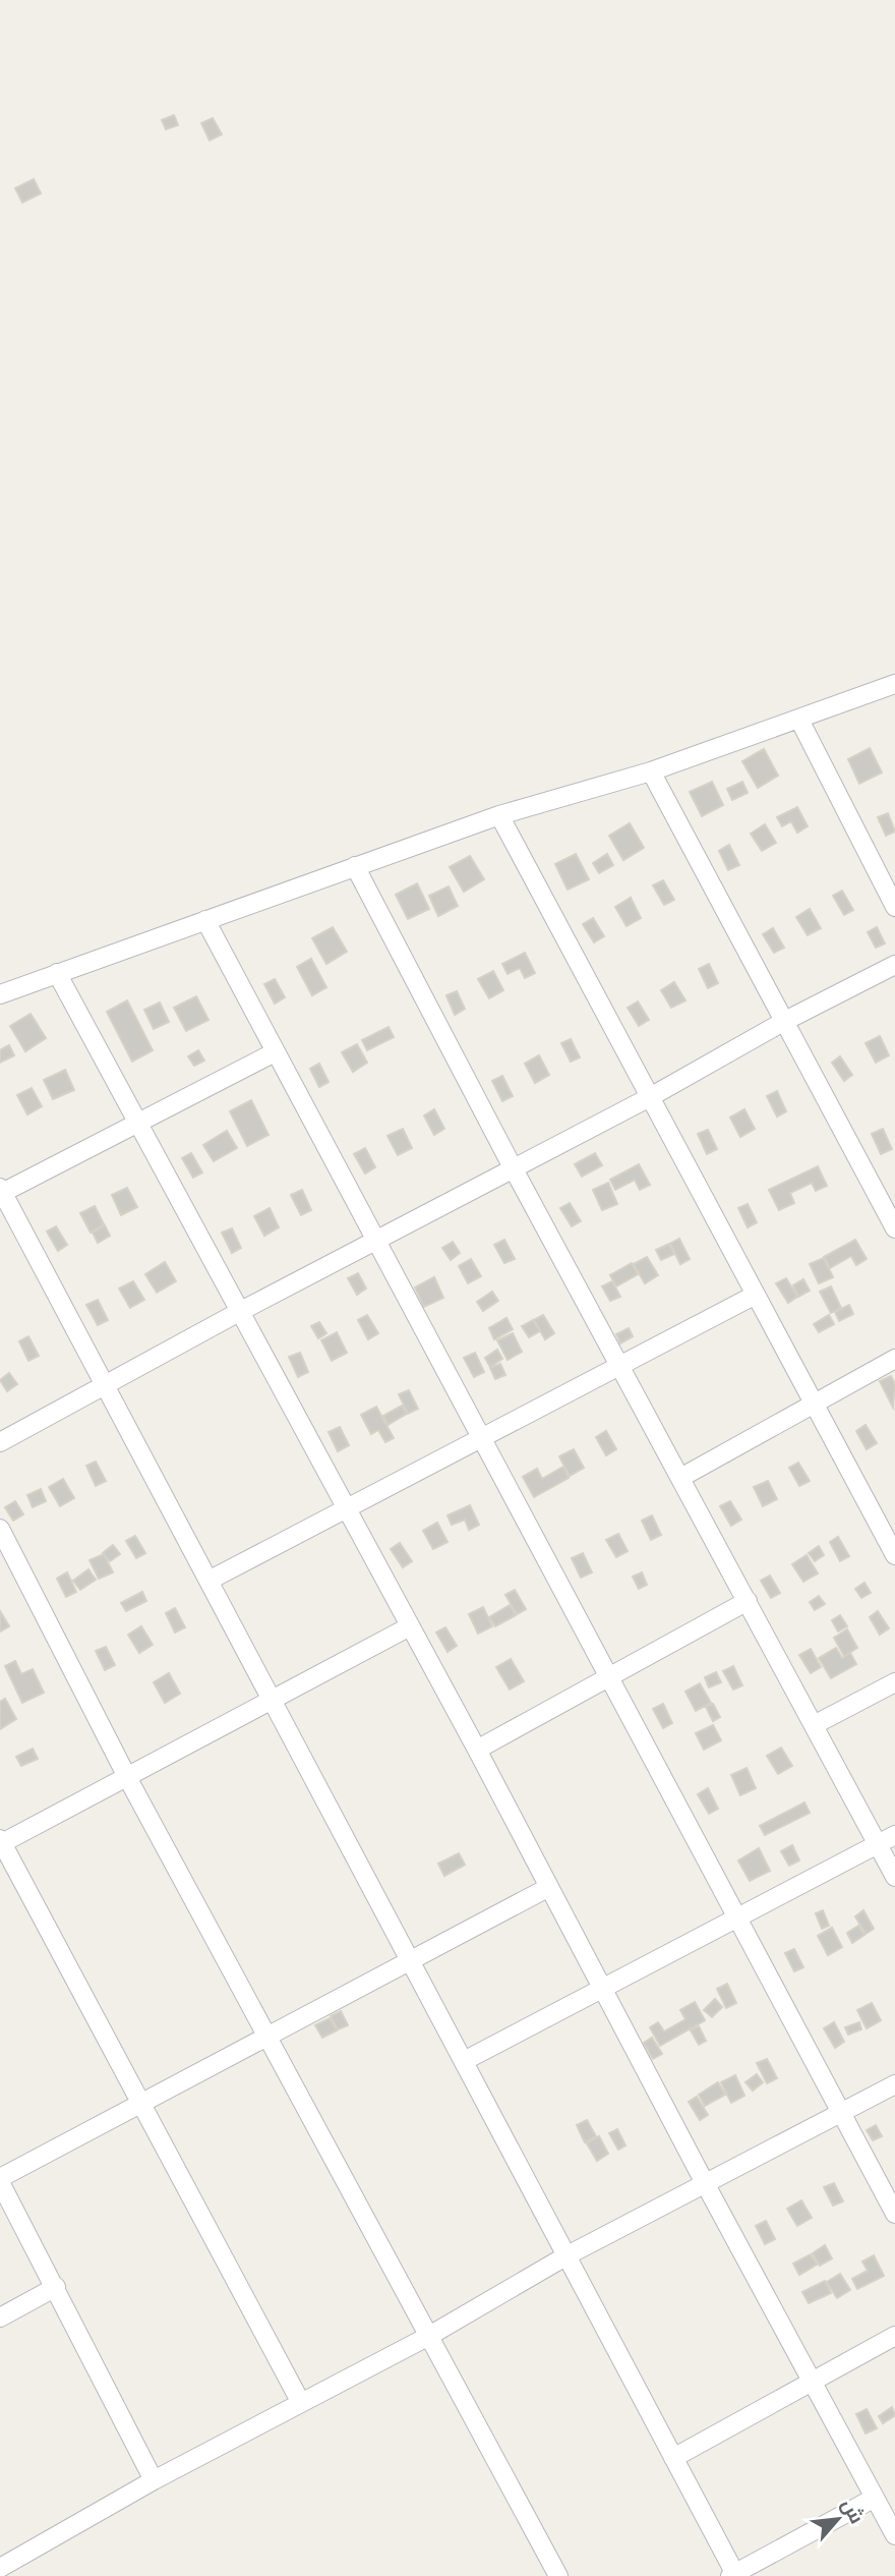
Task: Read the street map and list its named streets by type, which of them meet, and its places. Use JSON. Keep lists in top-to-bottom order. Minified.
{"north":"top right"}
